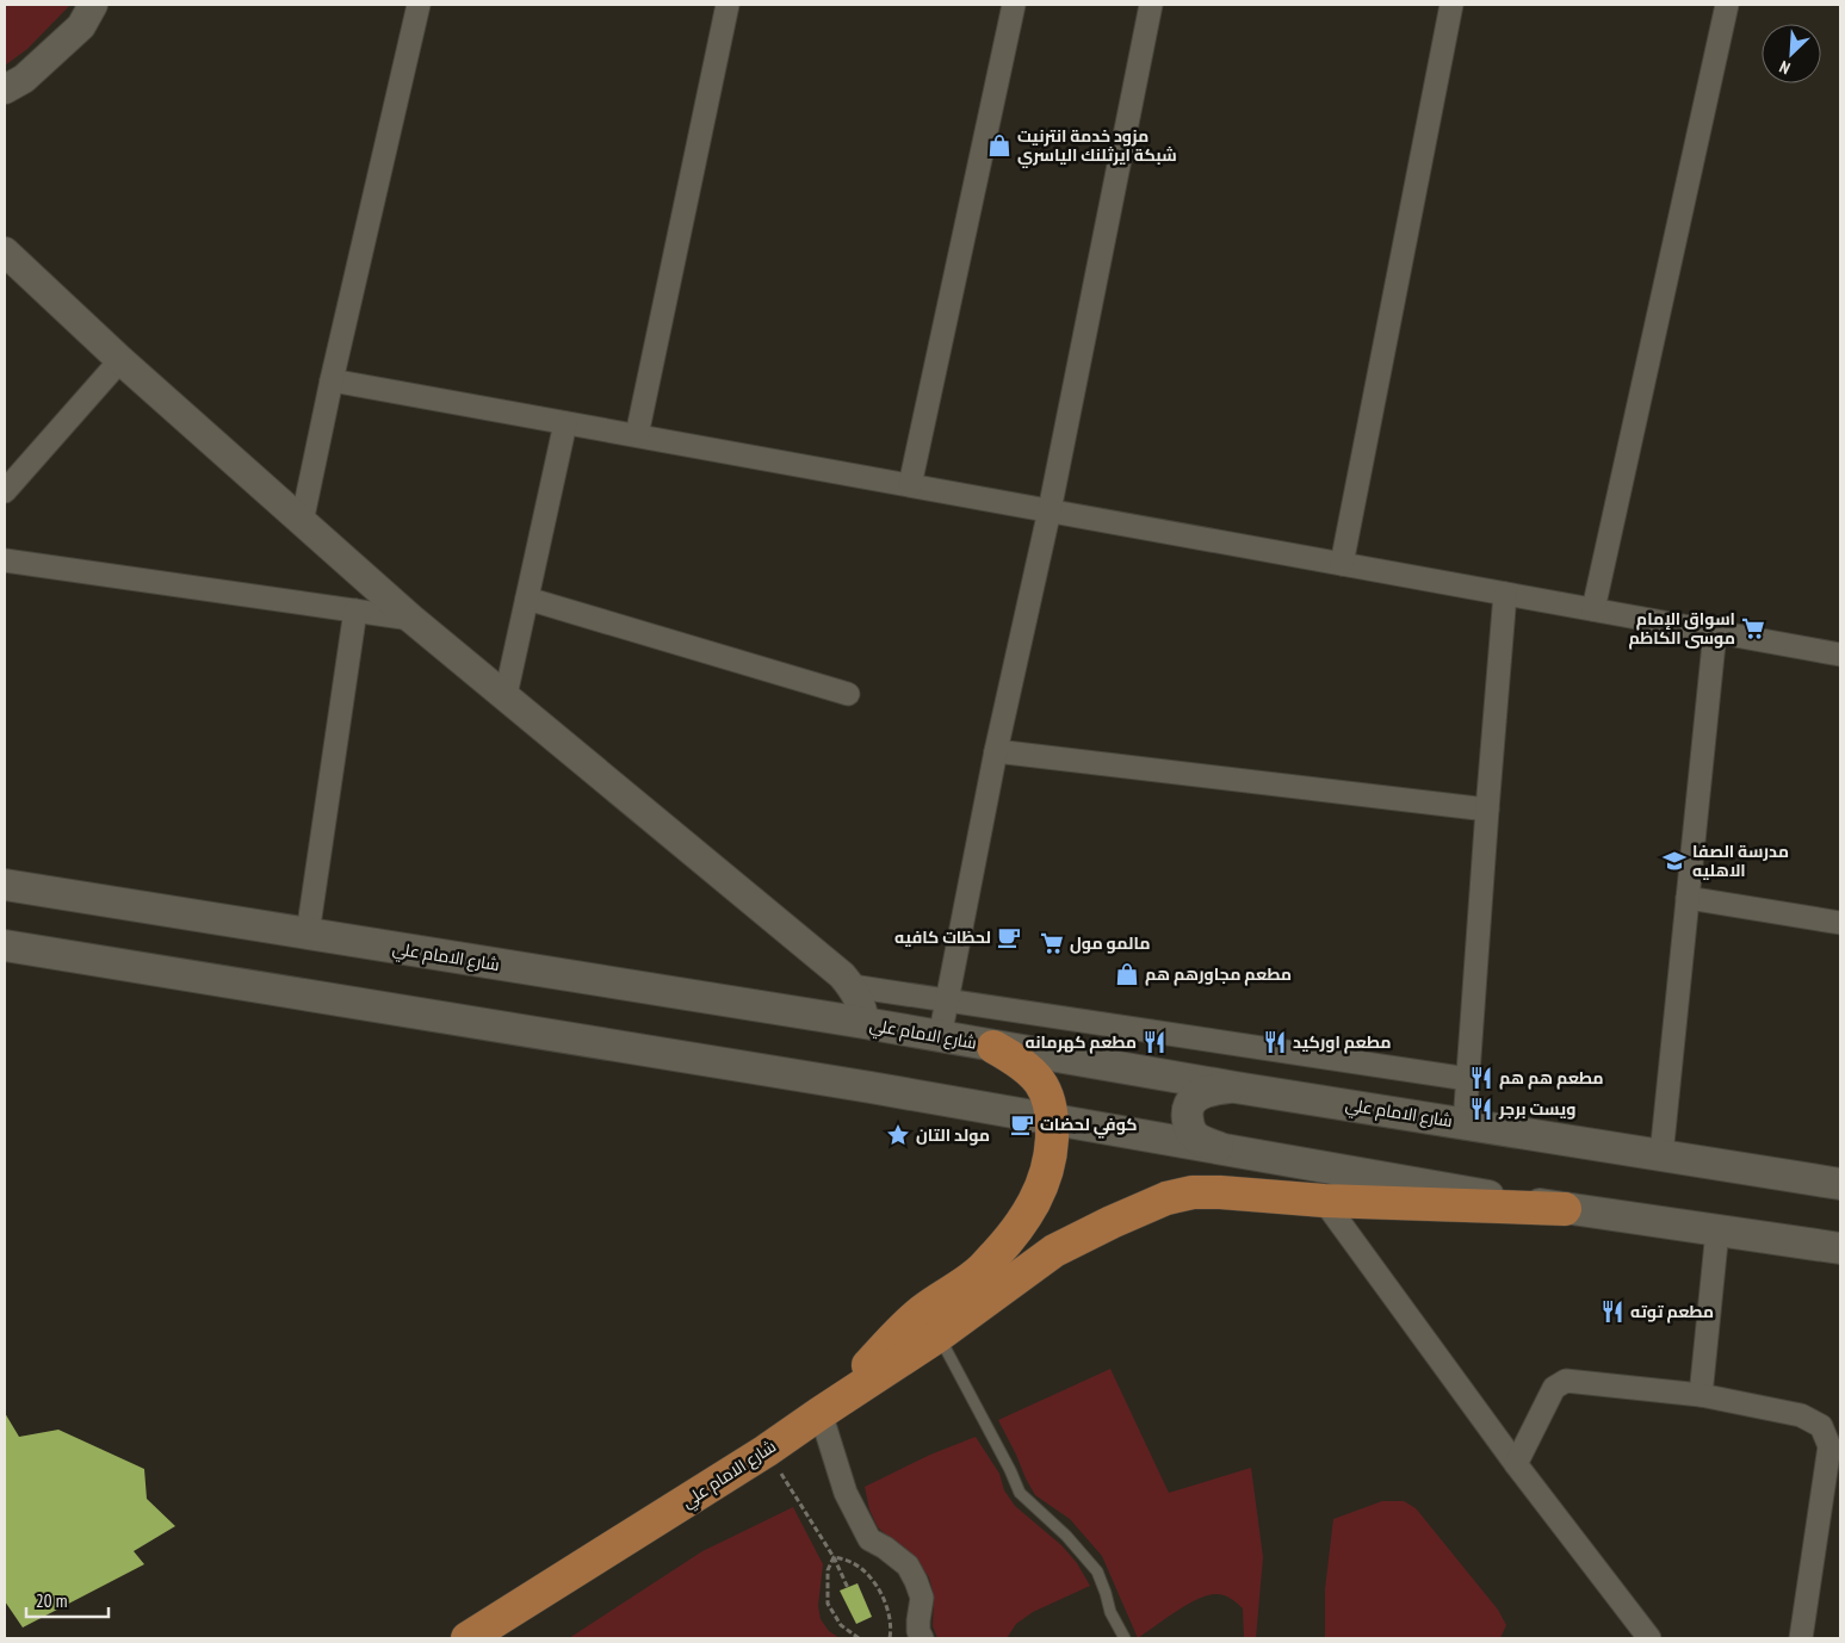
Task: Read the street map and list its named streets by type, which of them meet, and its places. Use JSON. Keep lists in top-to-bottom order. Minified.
{"streets":{"main road":["شارع الامام علي"]},"places":{"shop":["مزود خدمة انترنيت شبكة ايرثلنك الياسري","مطعم مجاورهم هم"],"supermarket":["اسواق الإمام موسى الكاظم","مالمو مول"],"school or university":["مدرسة الصفا الاهليه"],"cafe":["لحظات كافيه","كوفي لحضات"],"restaurant":["مطعم كهرمانه","مطعم اوركيد","مطعم هم هم","ويست برجر","مطعم توته"],"place":["مولد التان"]},"scale_bar":"20 m","north":"bottom left"}
